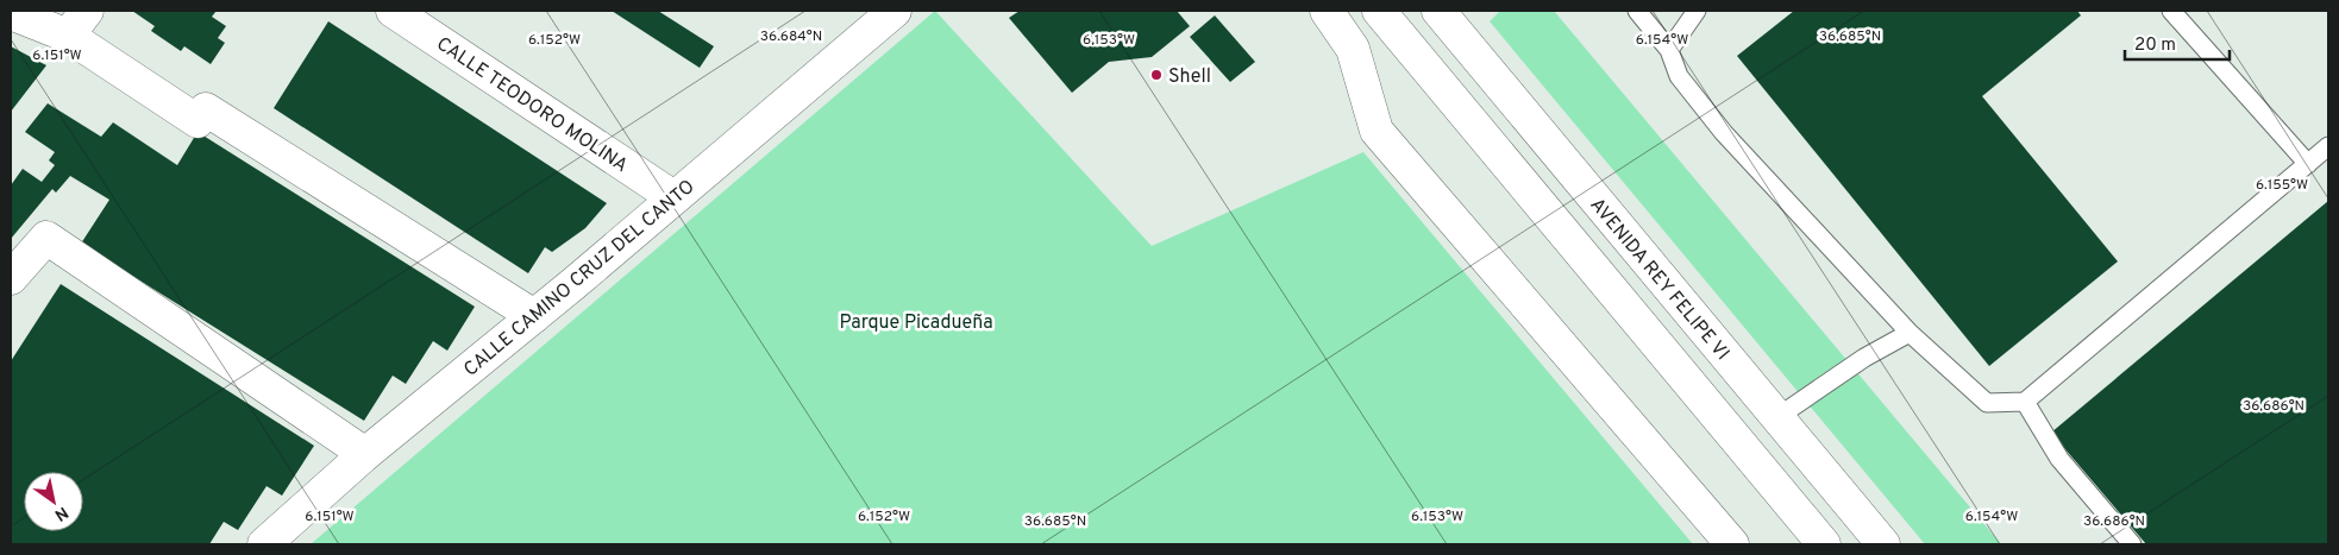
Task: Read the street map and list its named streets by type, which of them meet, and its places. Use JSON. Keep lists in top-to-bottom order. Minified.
{"streets":{"street":["CALLE TEODORO MOLINA","CALLE CAMINO CRUZ DEL CANTO","AVENIDA REY FELIPE VI"]},"crossings":[["CALLE TEODORO MOLINA","CALLE CAMINO CRUZ DEL CANTO"]],"parks":["Parque Picadueña"],"places":["Shell"],"scale_bar":"20 m","north":"bottom right","coordinates":["36.684°N","36.685°N","6.152°W","6.153°W","6.154°W","6.151°W","6.155°W","36.686°N"]}
